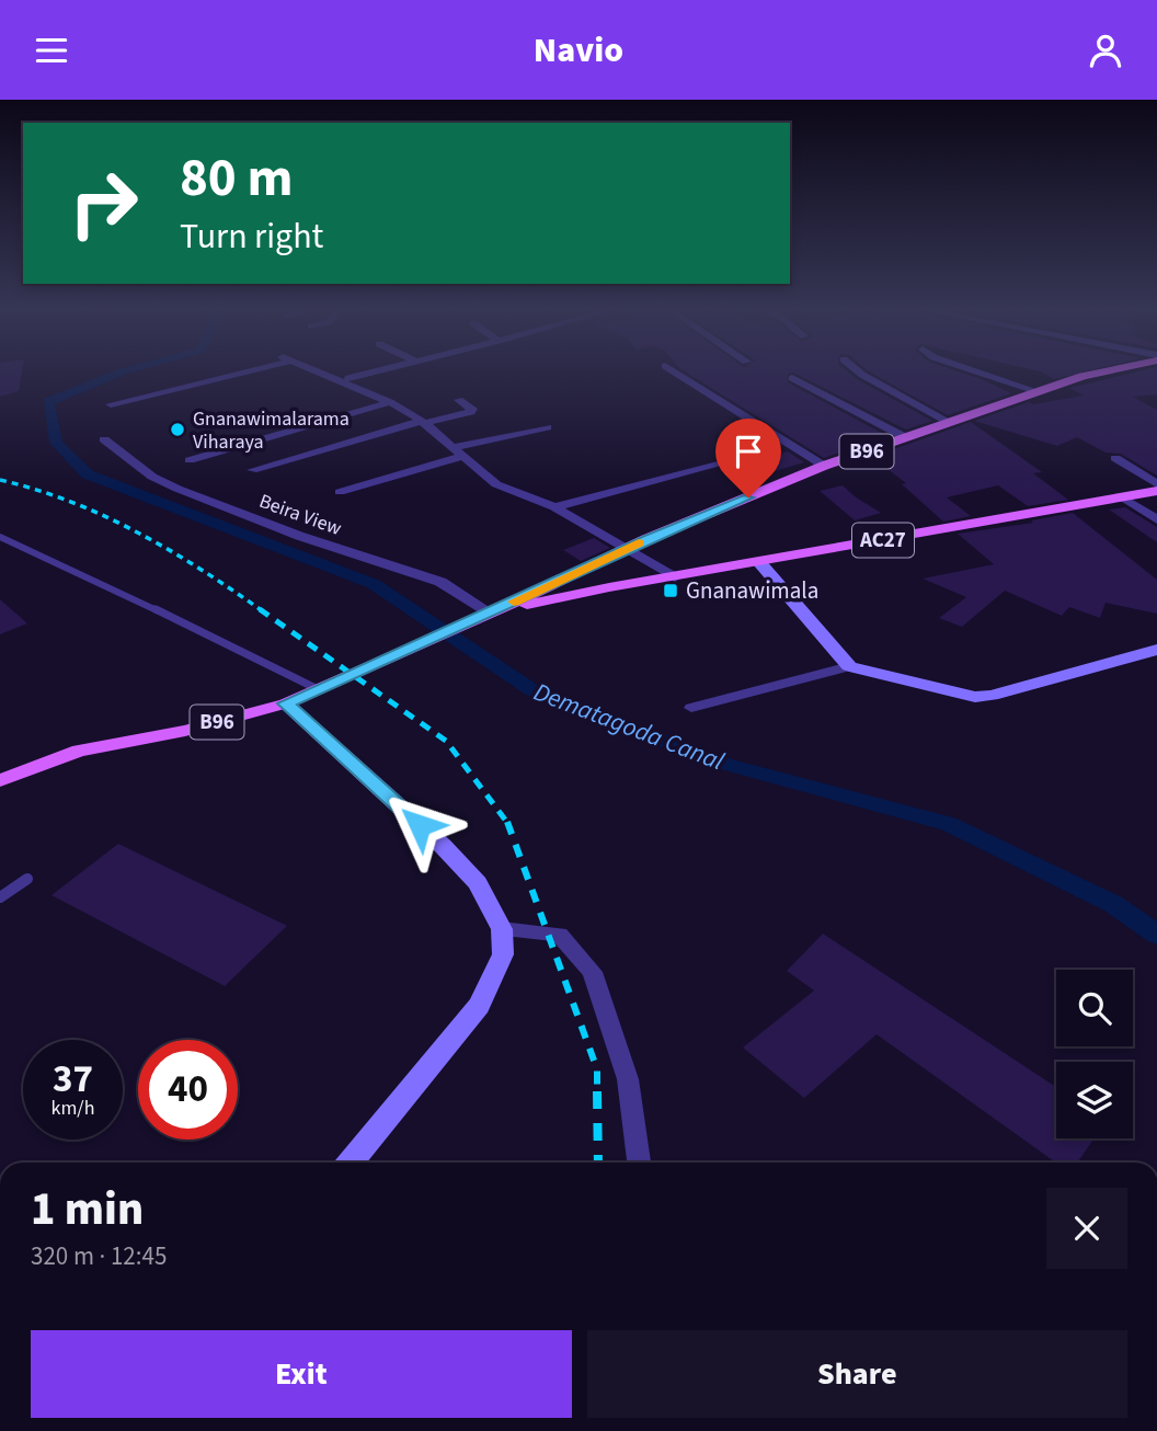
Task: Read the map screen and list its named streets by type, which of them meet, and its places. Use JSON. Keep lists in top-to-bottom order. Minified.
{"streets":{"main road":["B96","AC27"],"street":["Beira View"]},"crossings":[["B96","Beira View"],["B96","AC27"],["Beira View","AC27"]],"water":["Dematagoda Canal"],"places":{"other":["Gnanawimalarama Viharaya"],"transit":["Gnanawimala"]},"page":{"header":"Navio","turn":["80 m","Turn right"],"speed":"37 km/h","limit":"40","heading":["1 min","320 m · 12:45"],"buttons":["Exit","Share"]}}
